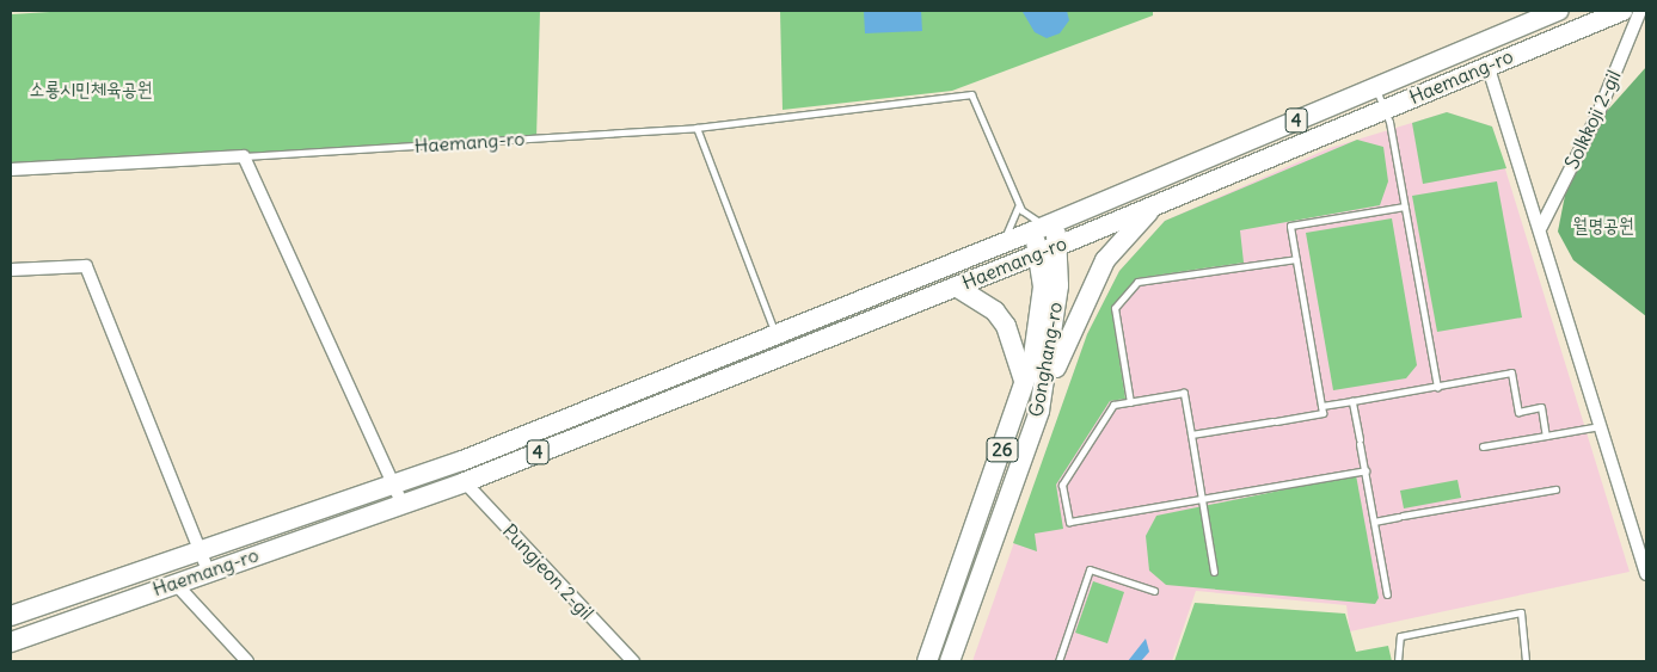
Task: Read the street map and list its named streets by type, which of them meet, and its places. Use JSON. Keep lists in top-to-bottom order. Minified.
{"streets":{"main road":["Haemang-ro","4","Gonghang-ro","26"],"street":["Solkkoji 2-gil","Pungjeon 2-gil"]},"crossings":[["Haemang-ro","Gonghang-ro"],["Haemang-ro","26"],["Haemang-ro","Pungjeon 2-gil"],["Gonghang-ro","26"]],"parks":["소룡시민체육공원","월명공원"]}
